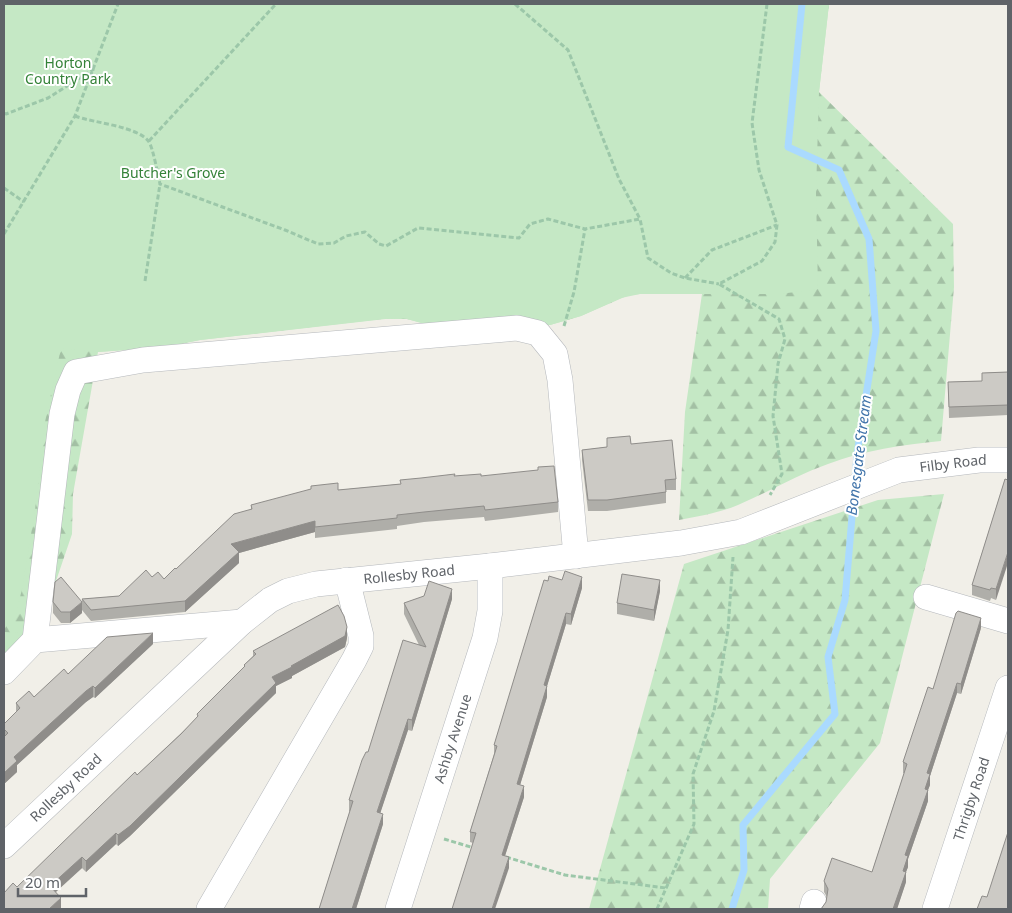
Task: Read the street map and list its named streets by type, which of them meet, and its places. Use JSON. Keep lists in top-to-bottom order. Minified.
{"streets":{"street":["Filby Road","Rollesby Road","Ashby Avenue","Thrigby Road"]},"crossings":[["Filby Road","Rollesby Road"],["Rollesby Road","Ashby Avenue"]],"water":["Bonesgate Stream"],"parks":["Horton Country Park","Butcher's Grove"],"scale_bar":"20 m"}
